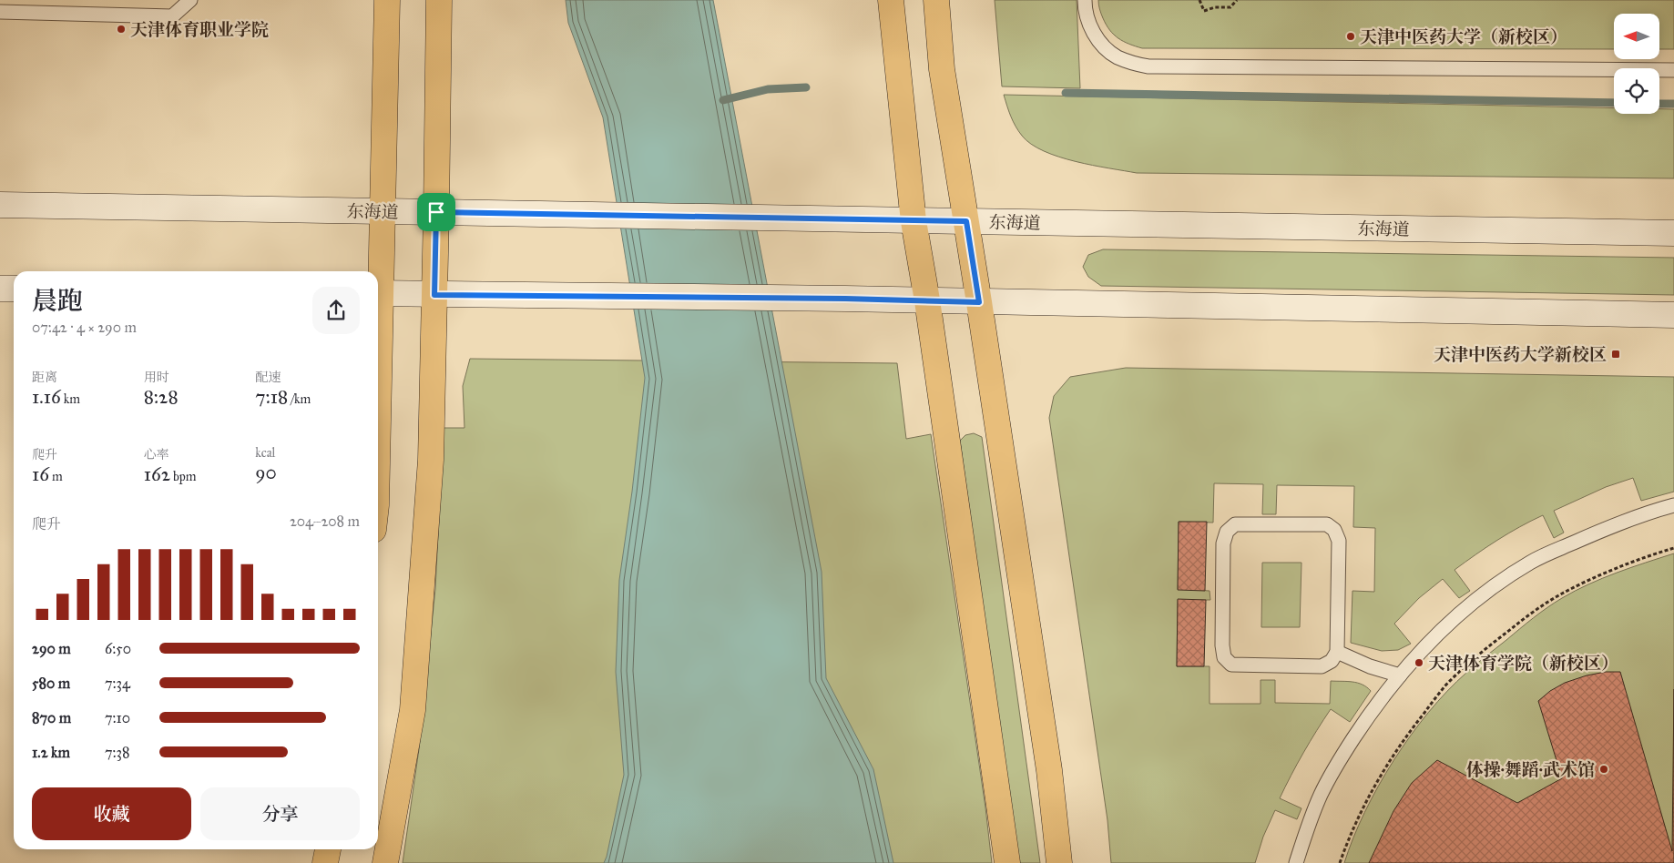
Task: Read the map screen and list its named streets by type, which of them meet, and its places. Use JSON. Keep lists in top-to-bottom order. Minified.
{"streets":{"main road":["东海道"]},"places":{"other":["天津体育职业学院","天津中医药大学（新校区）","天津体育学院（新校区）","体操·舞蹈·武术馆"],"transit":["天津中医药大学新校区"]},"north":"left","page":{"heading":["晨跑","07:42 · 4 × 290 m"],"stats":[["距离","1.16 km"],["用时","8:28"],["配速","7:18 /km"],["爬升","16 m"],["心率","162 bpm"],["kcal","90"]],"chart":["爬升","204–208 m"],"list":[{"name":"290 m","note":"6:50"},{"name":"580 m","note":"7:34"},{"name":"870 m","note":"7:10"},{"name":"1.2 km","note":"7:38"}],"buttons":["收藏","分享"]}}
